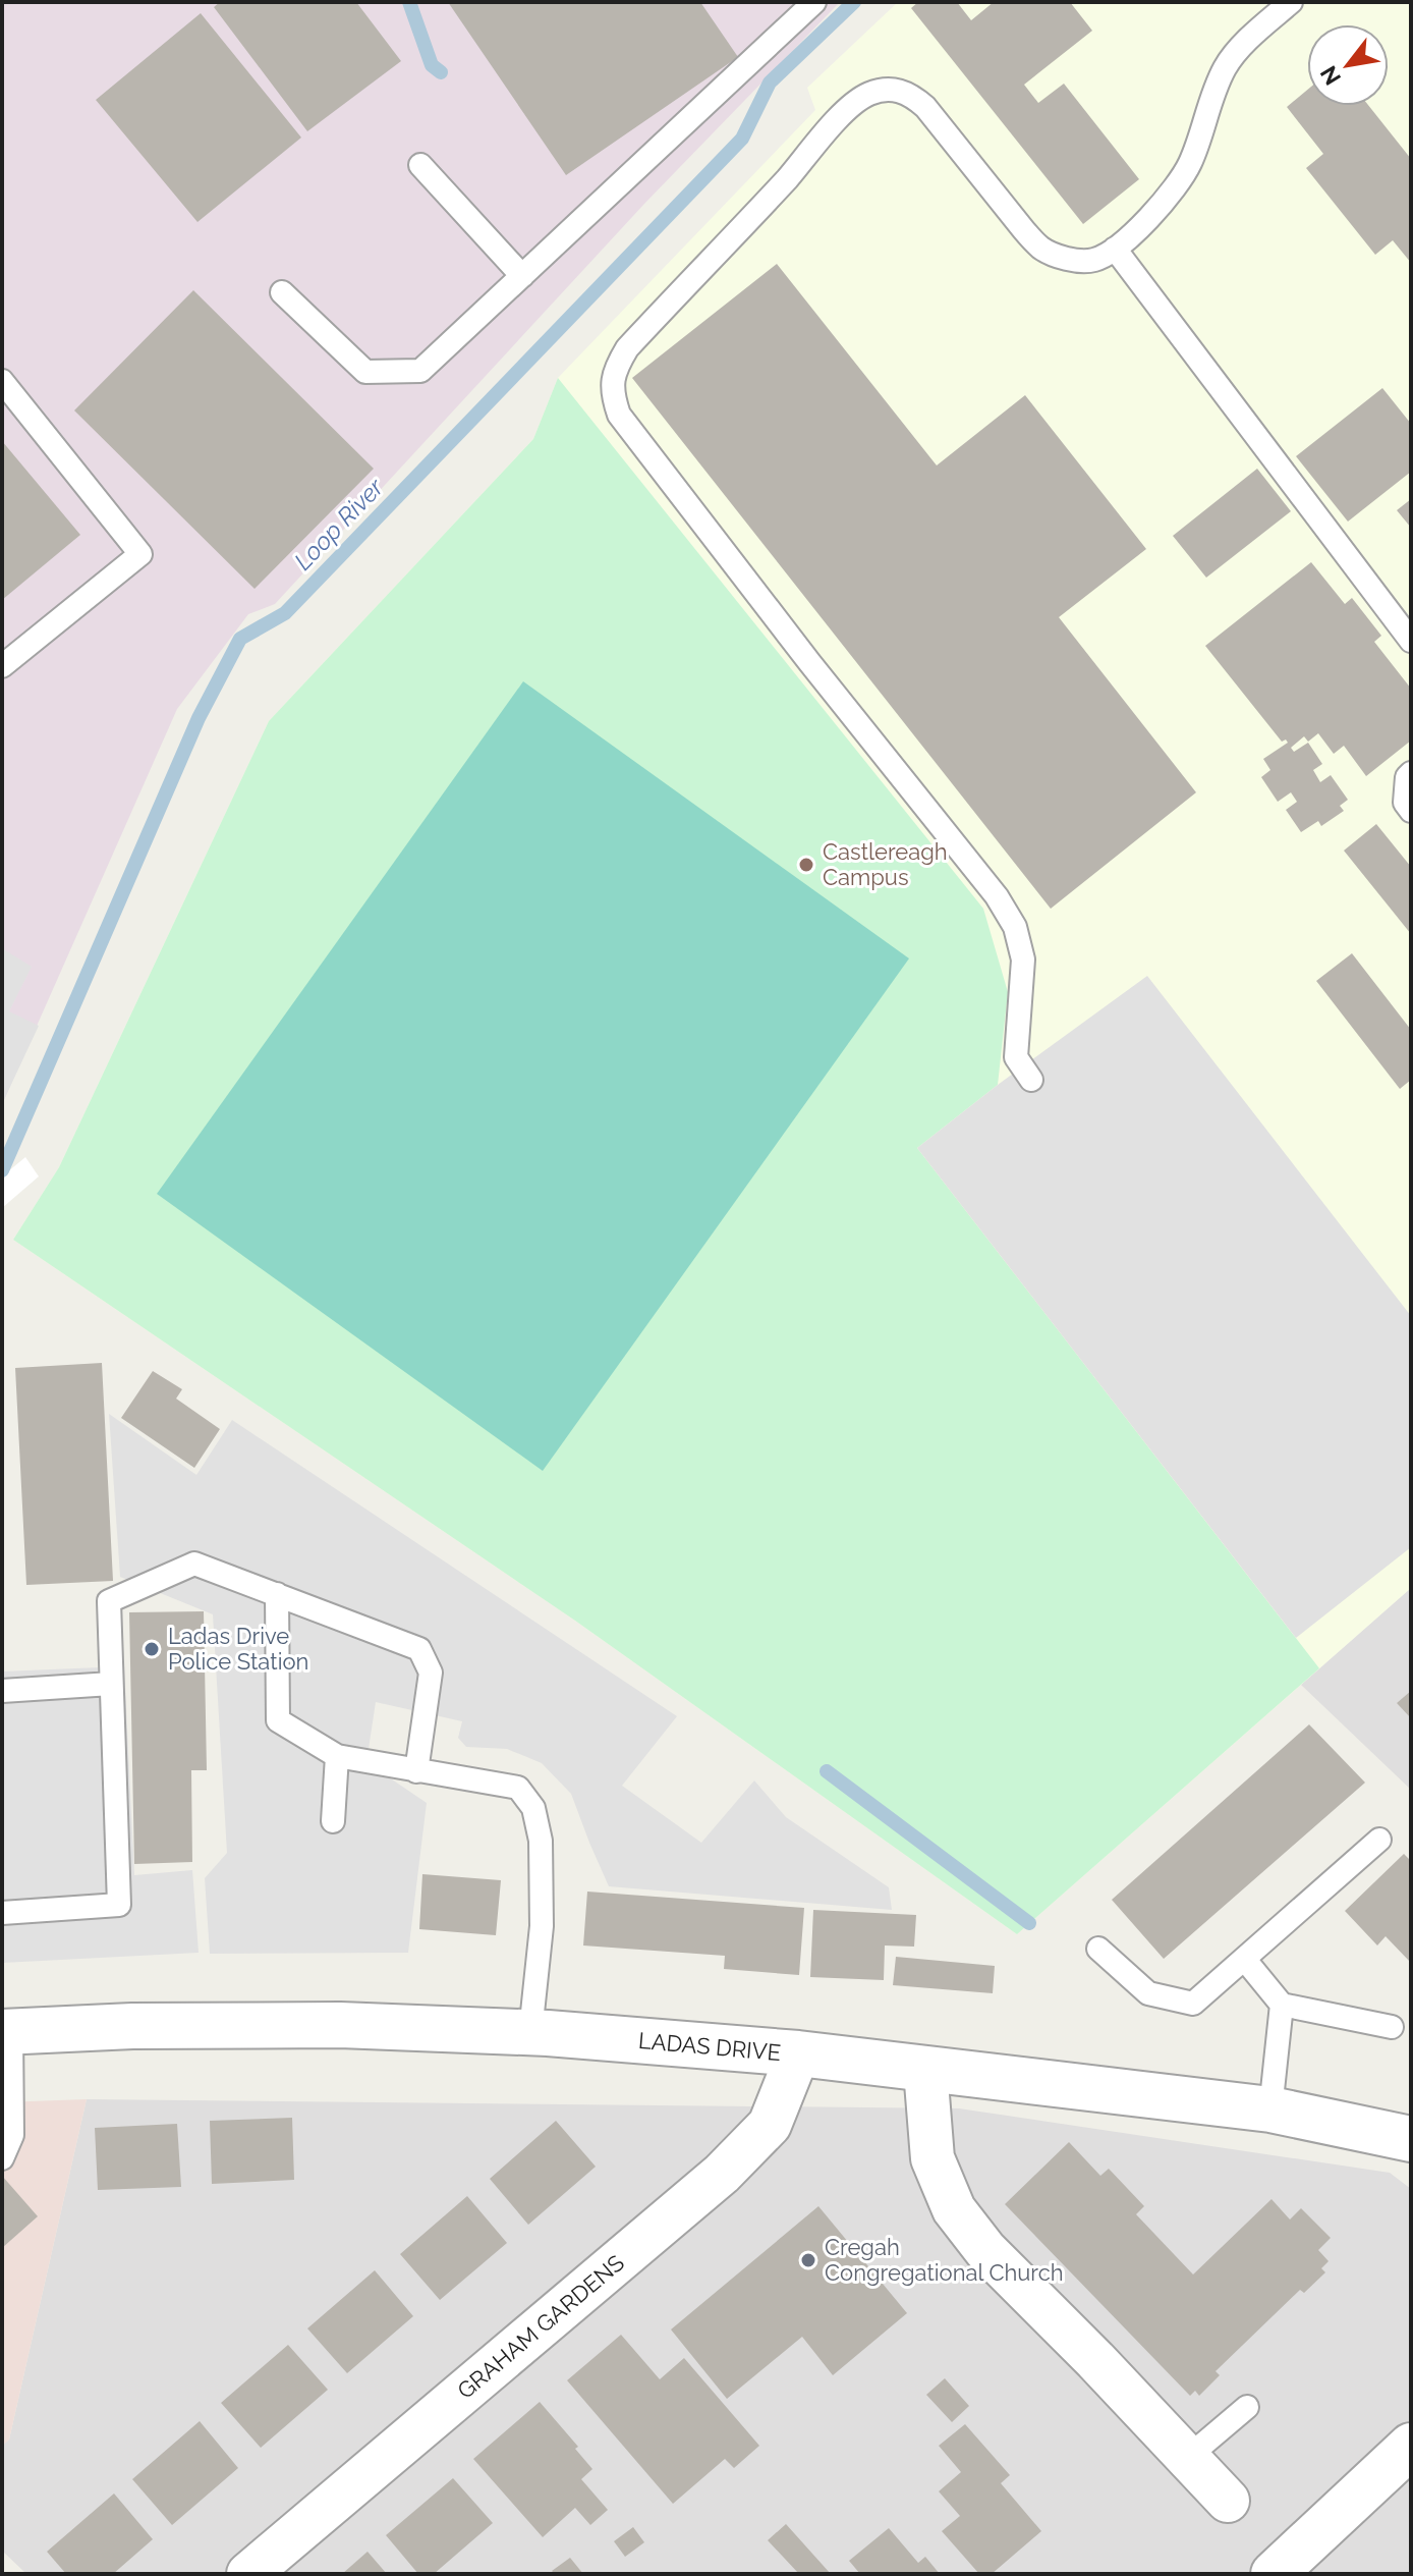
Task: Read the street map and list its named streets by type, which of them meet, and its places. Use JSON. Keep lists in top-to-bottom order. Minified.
{"streets":{"street":["LADAS DRIVE","GRAHAM GARDENS"]},"crossings":[["LADAS DRIVE","GRAHAM GARDENS"]],"water":["Loop River"],"places":["Castlereagh Campus","Ladas Drive Police Station","Cregah Congregational Church"],"north":"bottom left"}
